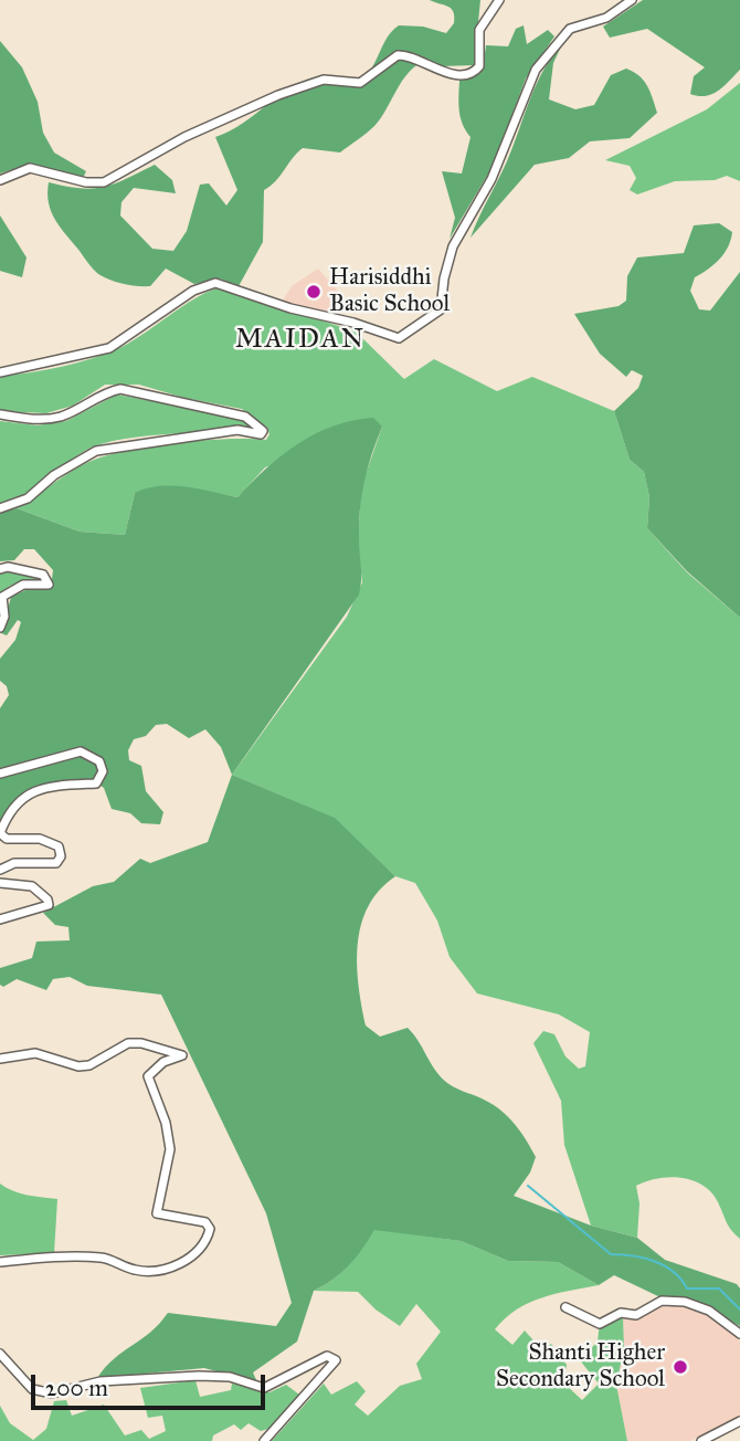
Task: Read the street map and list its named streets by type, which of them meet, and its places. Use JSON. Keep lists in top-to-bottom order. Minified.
{"districts":["MAIDAN"],"places":["Harisiddhi Basic School","Shanti Higher Secondary School"],"scale_bar":"200 m"}
